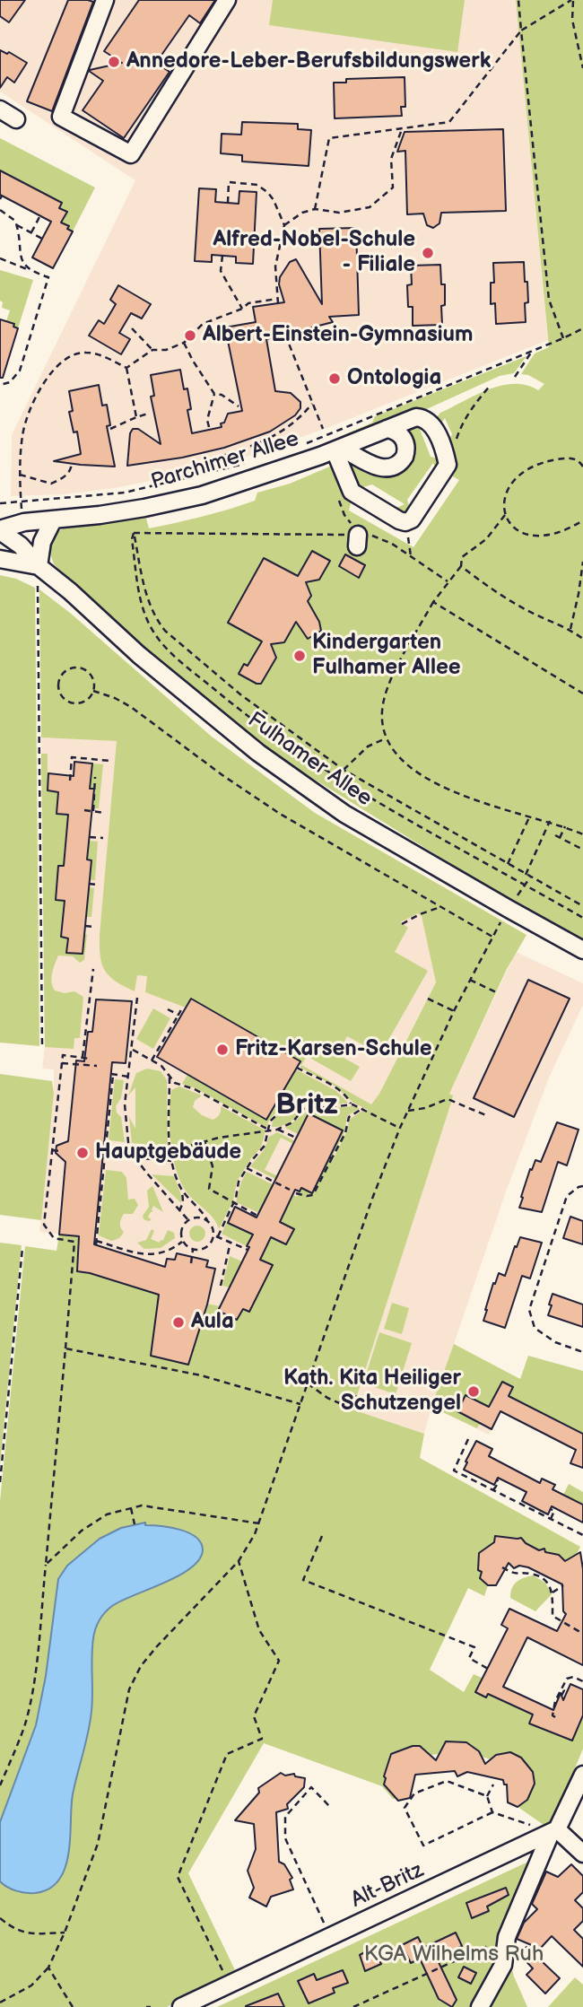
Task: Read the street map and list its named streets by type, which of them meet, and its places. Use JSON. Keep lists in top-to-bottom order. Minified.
{"streets":{"street":["Parchimer Allee","Fulhamer Allee","Alt-Britz"]},"crossings":[["Parchimer Allee","Fulhamer Allee"]],"districts":["Britz"],"parks":["KGA Wilhelms Ruh"],"places":["Annedore-Leber-Berufsbildungswerk","Alfred-Nobel-Schule - Filiale","Albert-Einstein-Gymnasium","Ontologia","Kindergarten Fulhamer Allee","Fritz-Karsen-Schule","Hauptgebäude","Aula","Kath. Kita Heiliger Schutzengel"]}
